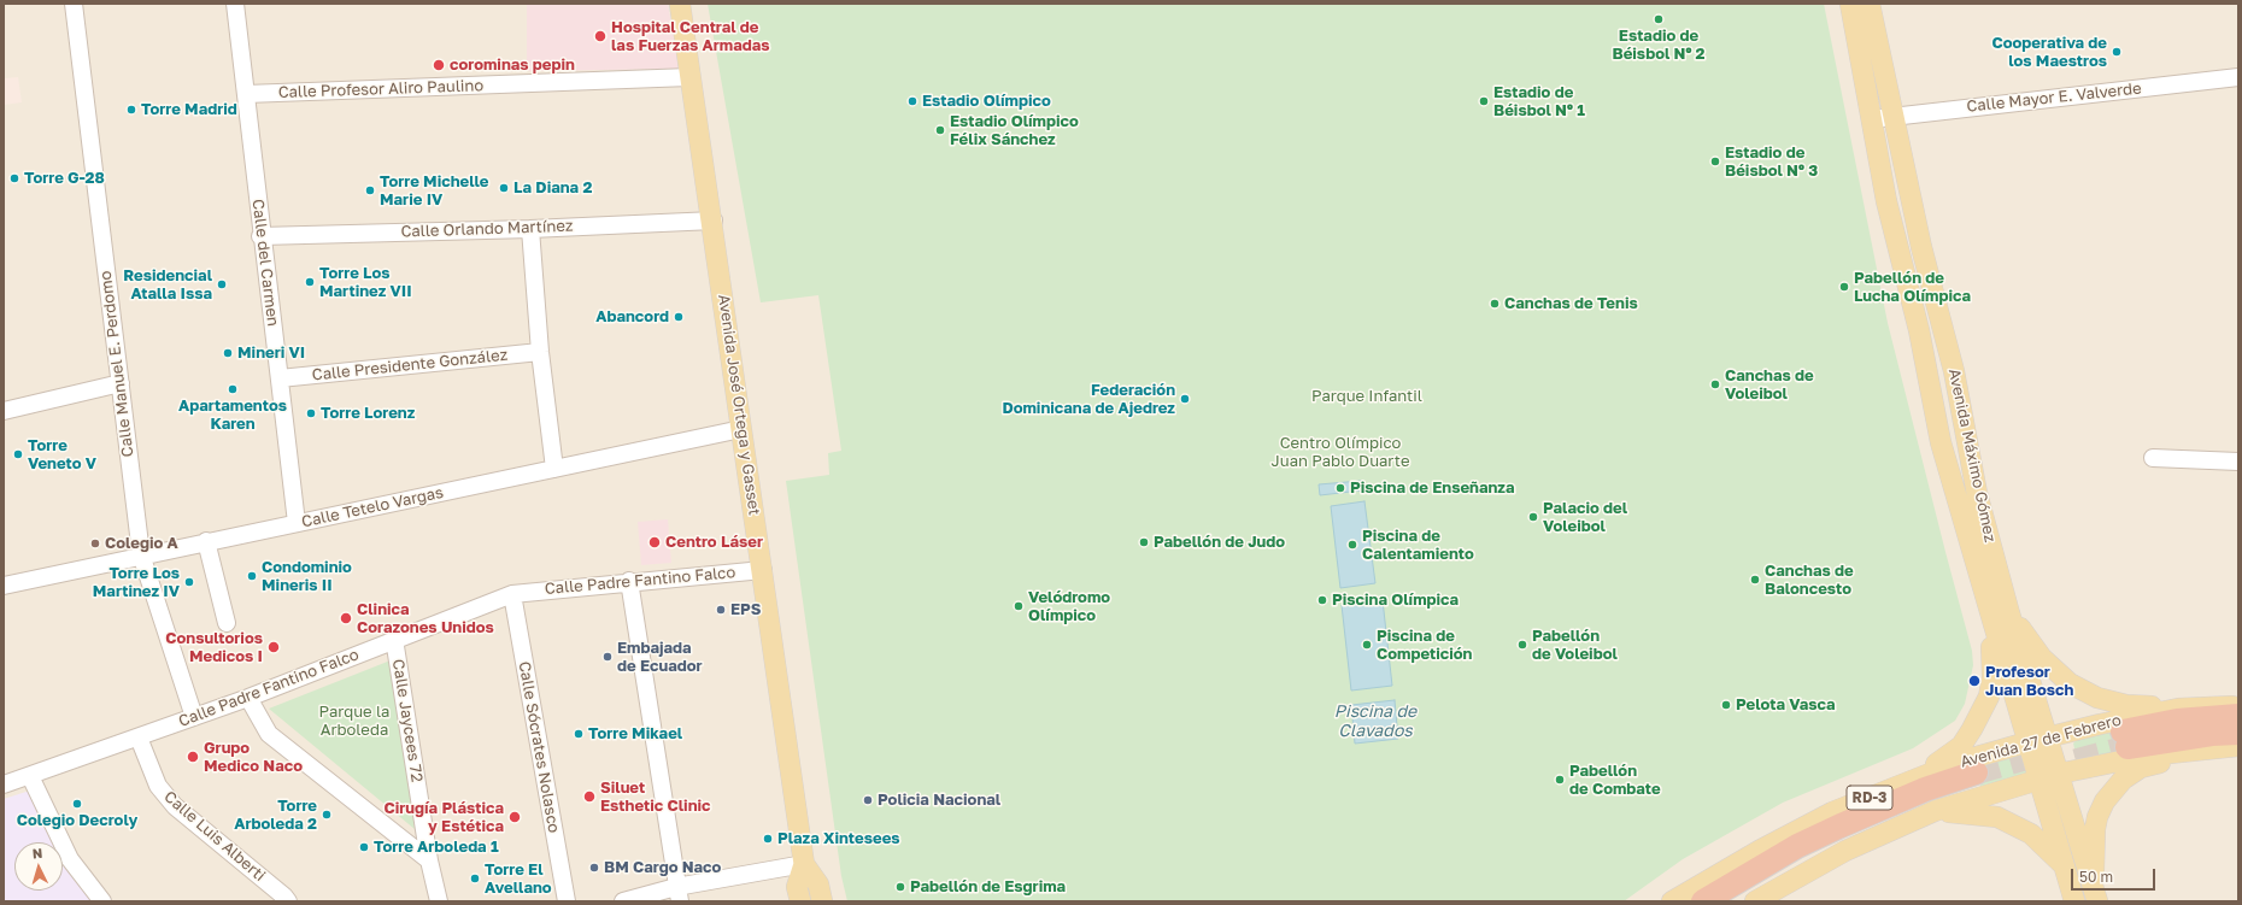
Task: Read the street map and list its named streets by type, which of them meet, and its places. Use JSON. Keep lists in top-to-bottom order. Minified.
{"streets":{"highway":["RD-3"],"main road":["Avenida José Ortega y Gasset","Avenida Máximo Gómez","Avenida 27 de Febrero"],"street":["Calle Profesor Aliro Paulino","Calle Mayor E. Valverde","Calle Orlando Martínez","Calle del Carmen","Calle Manuel E. Perdomo","Calle Presidente González","Calle Tetelo Vargas","Calle Padre Fantino Falco","Calle Jaycees 72","Calle Sócrates Nolasco","Calle Luis Alberti"]},"crossings":[["Calle Profesor Aliro Paulino","Calle del Carmen"],["Calle Profesor Aliro Paulino","Avenida José Ortega y Gasset"],["Calle Mayor E. Valverde","Avenida Máximo Gómez"],["Calle Orlando Martínez","Calle del Carmen"],["Calle Orlando Martínez","Avenida José Ortega y Gasset"],["Calle del Carmen","Calle Presidente González"],["Calle del Carmen","Calle Tetelo Vargas"],["Calle Manuel E. Perdomo","Calle Tetelo Vargas"],["Calle Manuel E. Perdomo","Calle Padre Fantino Falco"],["Avenida José Ortega y Gasset","Calle Tetelo Vargas"],["Avenida José Ortega y Gasset","Calle Padre Fantino Falco"],["Avenida Máximo Gómez","Avenida 27 de Febrero"],["Avenida Máximo Gómez","RD-3"],["Calle Padre Fantino Falco","Calle Jaycees 72"],["Calle Padre Fantino Falco","Calle Sócrates Nolasco"],["Calle Padre Fantino Falco","Calle Luis Alberti"]],"water":["Piscina de Clavados"],"parks":["Parque Infantil","Centro Olímpico Juan Pablo Duarte","Parque la Arboleda"],"places":["Estadio de Béisbol Nº 2","Hospital Central de las Fuerzas Armadas","Cooperativa de los Maestros","corominas pepin","Estadio Olímpico","Estadio de Béisbol Nº 1","Torre Madrid","Estadio Olímpico Félix Sánchez","Estadio de Béisbol Nº 3","Torre G-28","La Diana 2","Torre Michelle Marie IV","Torre Los Martinez VII","Residencial Atalla Issa","Pabellón de Lucha Olímpica","Canchas de Tenis","Abancord","Mineri VI","Canchas de Voleibol","Apartamentos Karen","Federación Dominicana de Ajedrez","Torre Lorenz","Torre Veneto V","Piscina de Enseñanza","Palacio del Voleibol","Centro Láser","Pabellón de Judo","Colegio A","Piscina de Calentamiento","Condominio Mineris II","Canchas de Baloncesto","Torre Los Martinez IV","Piscina Olímpica","Velódromo Olímpico","EPS","Clinica Corazones Unidos","Piscina de Competición","Pabellón de Voleibol","Consultorios Medicos I","Embajada de Ecuador","Profesor Juan Bosch","Pelota Vasca","Torre Mikael","Grupo Medico Naco","Pabellón de Combate","Siluet Esthetic Clinic","Policia Nacional","Colegio Decroly","Torre Arboleda 2","Cirugía Plástica y Estética","Plaza Xintesees","Torre Arboleda 1","BM Cargo Naco","Torre El Avellano","Pabellón de Esgrima"],"scale_bar":"50 m","north":"top"}
